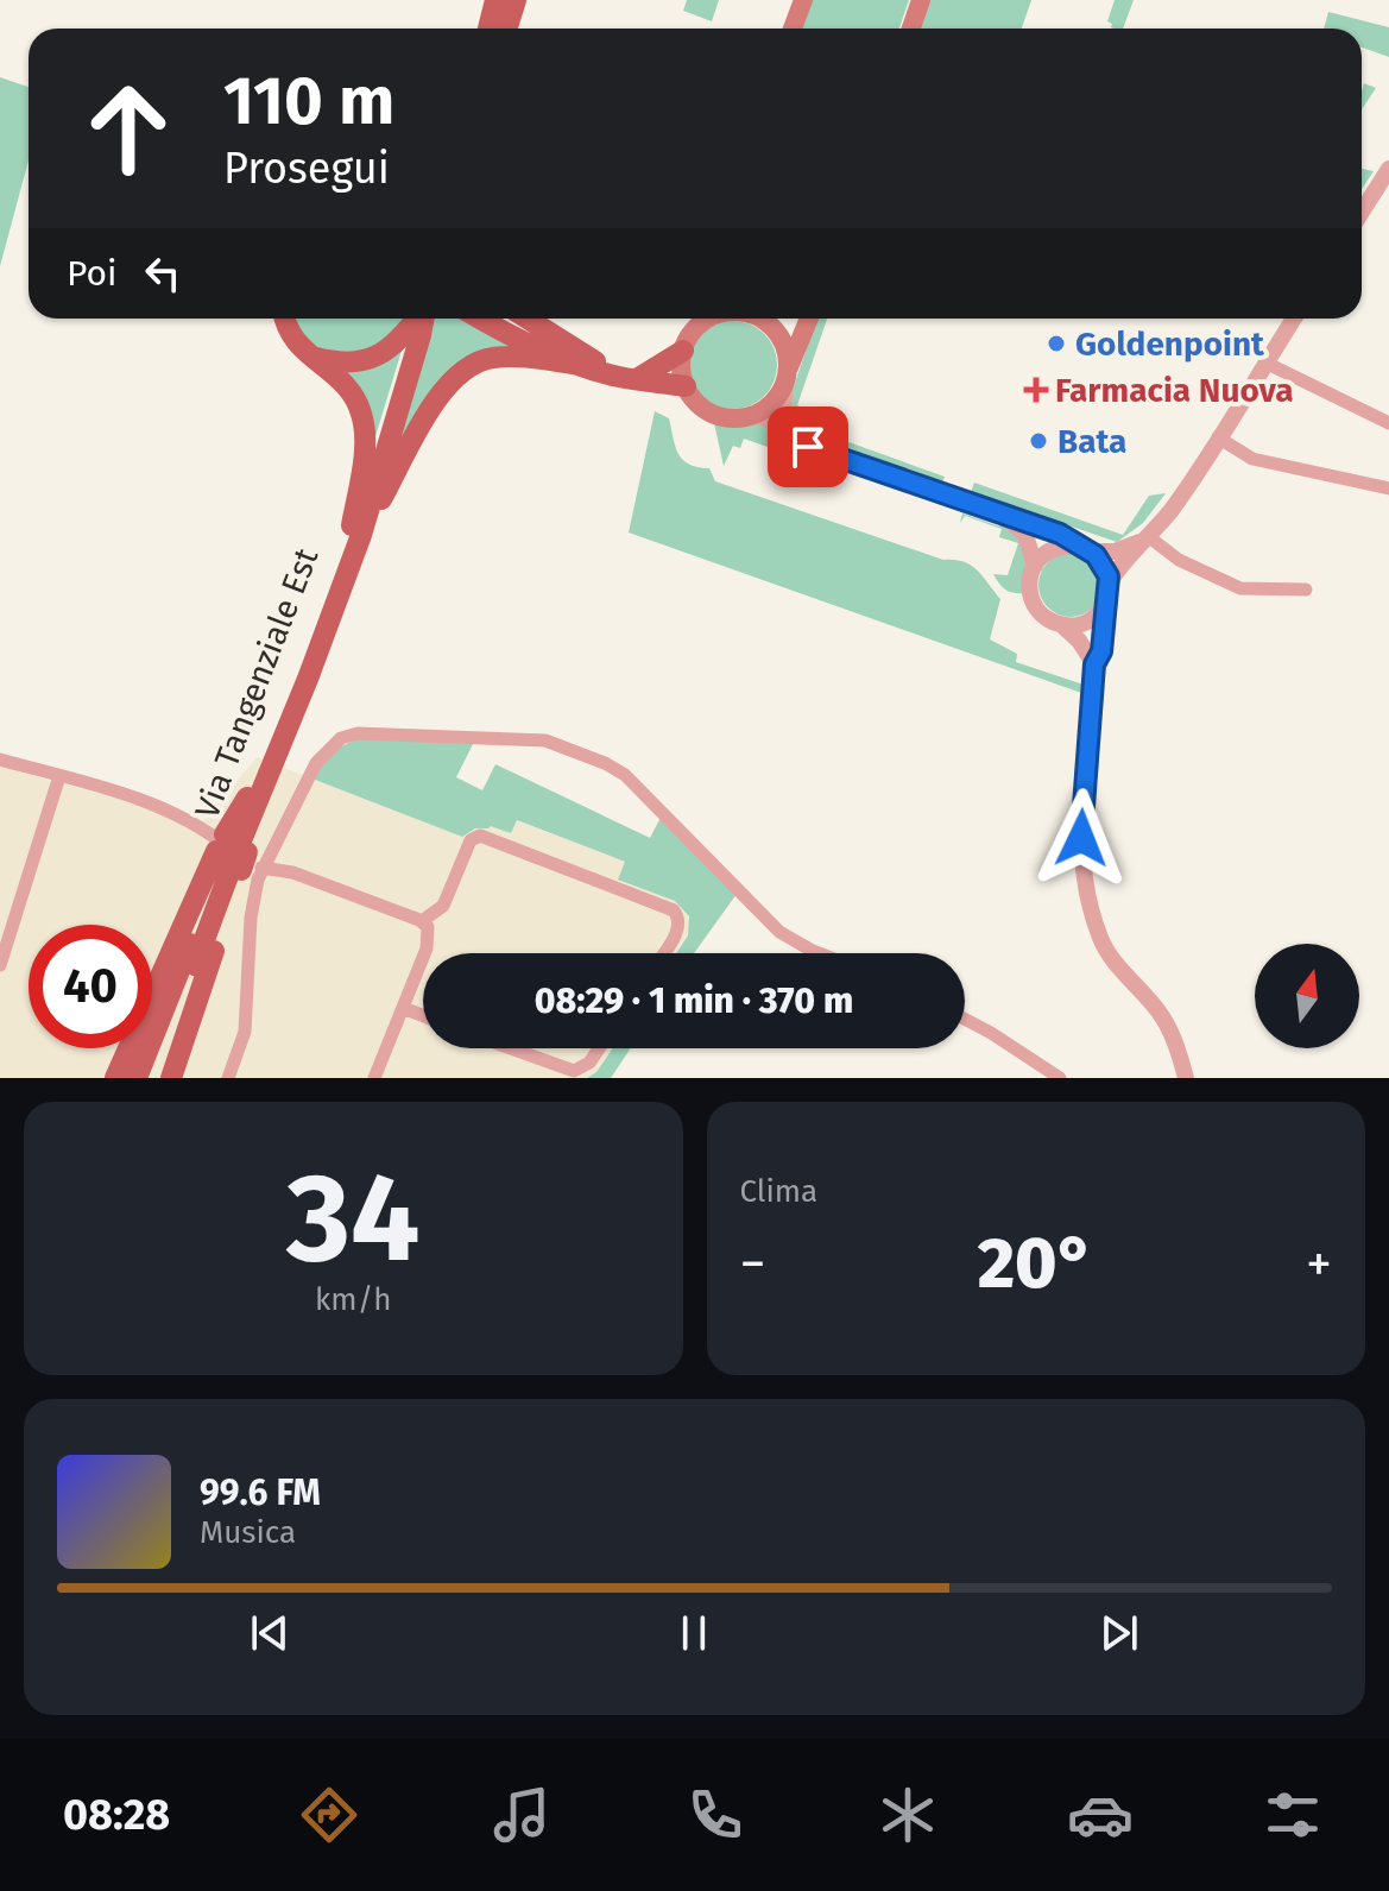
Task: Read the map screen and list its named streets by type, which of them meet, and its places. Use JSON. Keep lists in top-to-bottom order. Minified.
{"streets":{"main road":["Via Tangenziale Est"]},"places":{"other":["Goldenpoint","Bata"],"health":["Farmacia Nuova"]},"north":"top","page":{"turn":["110 m","Prosegui"],"then":"Poi","limit":"40","trip":"08:29 · 1 min · 370 m","tile":[["34","km/h"],"Clima"],"heat":["−","20°","+"],"song":["99.6 FM","Musica"],"tabs":"08:28"}}
